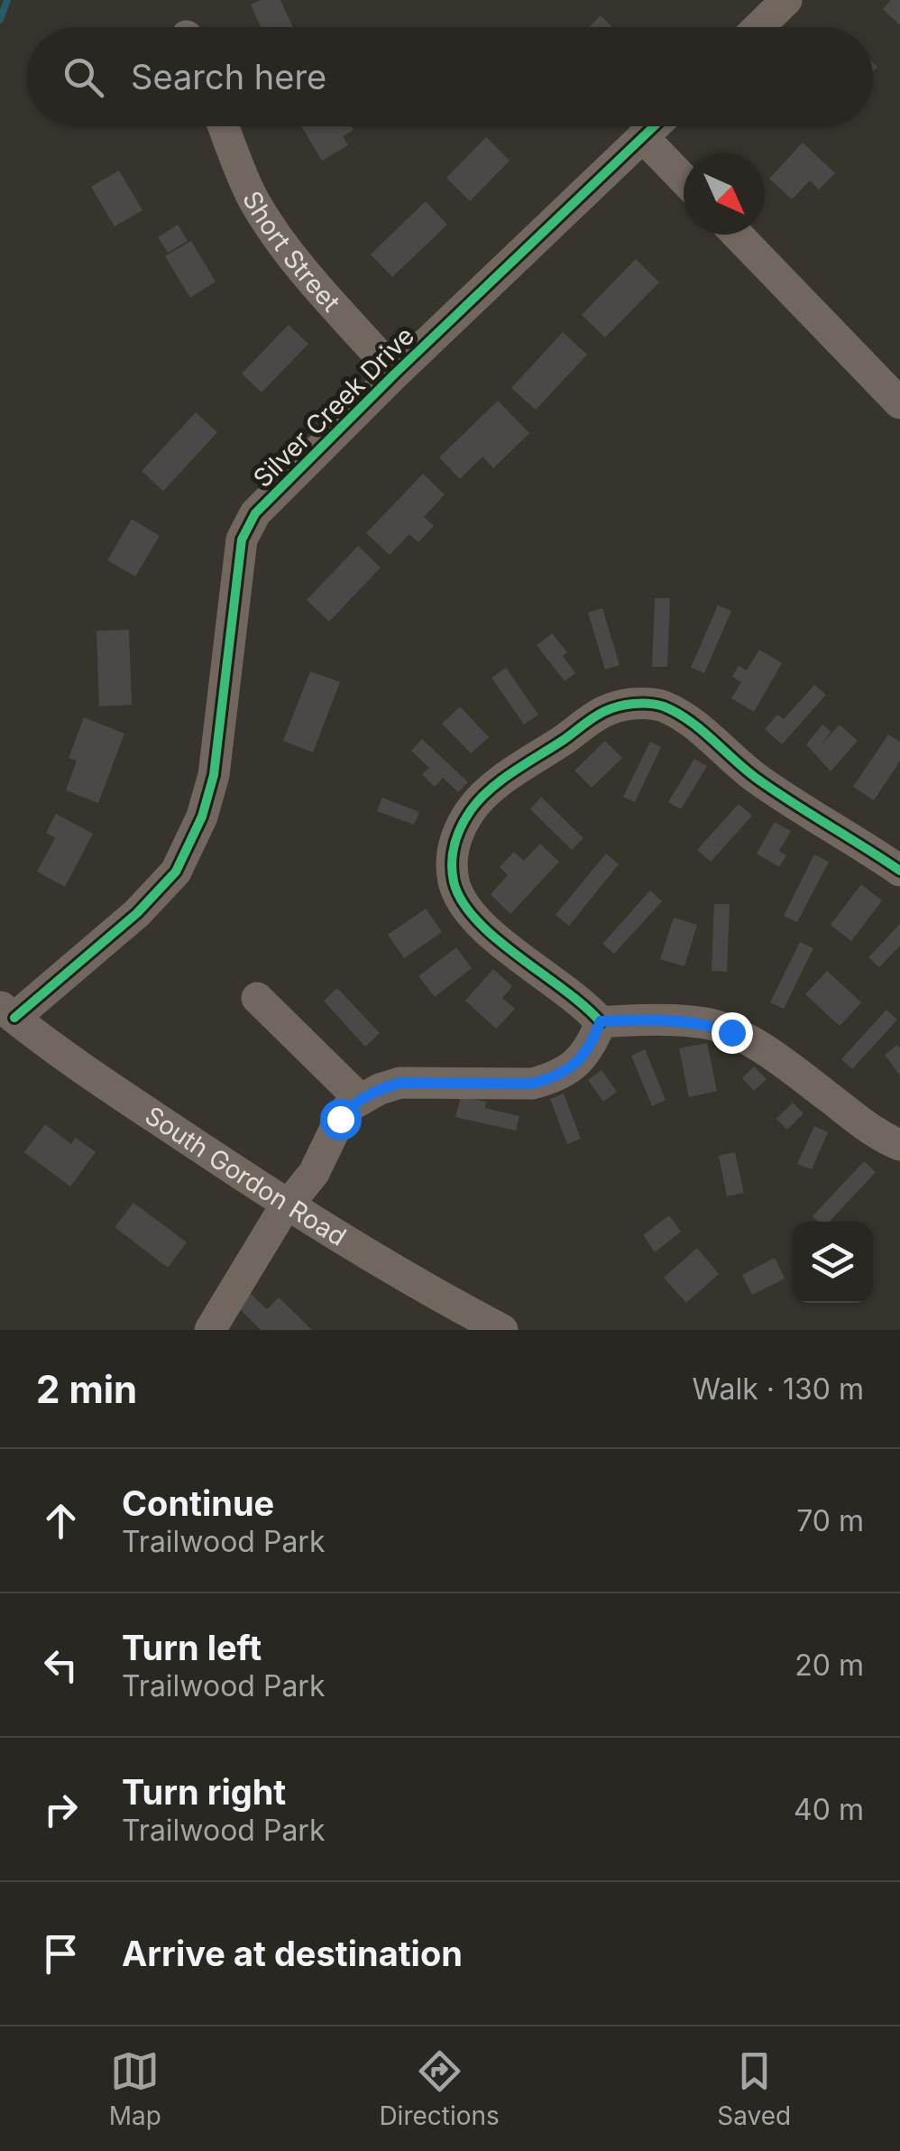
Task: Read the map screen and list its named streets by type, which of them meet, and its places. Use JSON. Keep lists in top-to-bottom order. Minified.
{"streets":{"street":["Short Street","Silver Creek Drive","South Gordon Road"]},"crossings":[["Short Street","Silver Creek Drive"],["Silver Creek Drive","South Gordon Road"]],"north":"bottom right","page":{"search":"Search here","heading":["2 min","Walk · 130 m"],"list":[["Continue","Trailwood Park","70 m"],["Turn left","Trailwood Park","20 m"],["Turn right","Trailwood Park","40 m"],"Arrive at destination"],"nav":["Map","Directions","Saved"]}}
